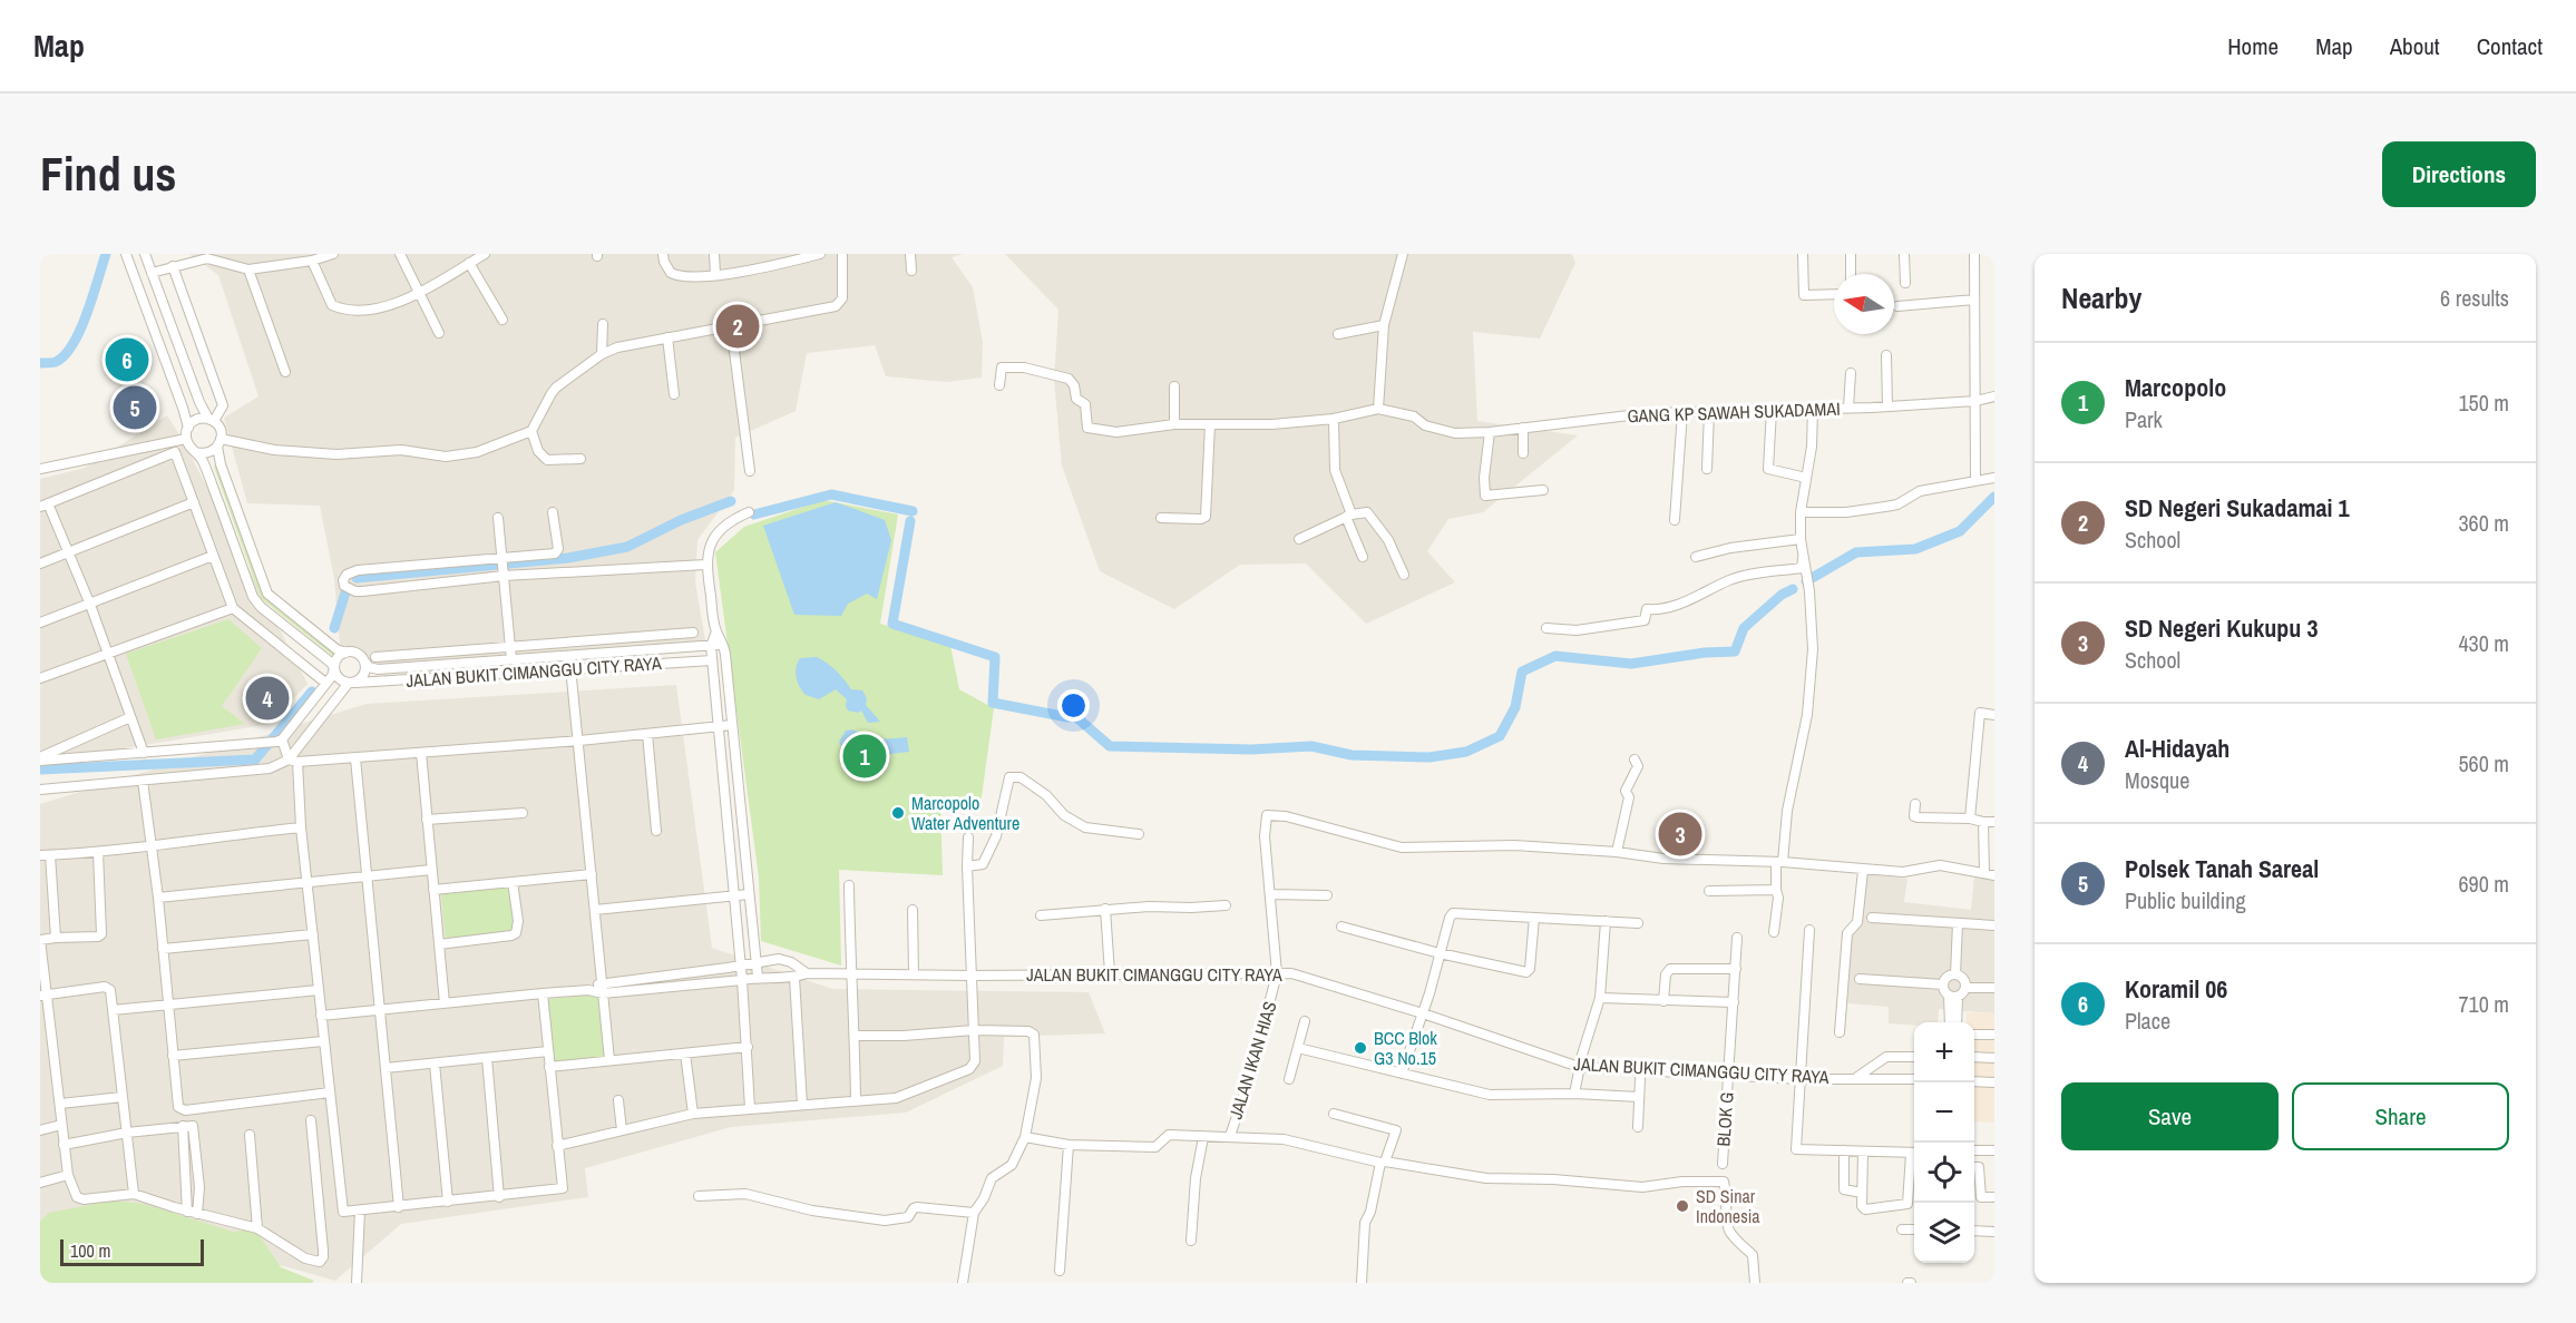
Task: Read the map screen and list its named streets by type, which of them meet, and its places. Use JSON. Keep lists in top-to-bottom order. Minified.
{"streets":{"street":["GANG KP SAWAH SUKADAMAI","JALAN BUKIT CIMANGGU CITY RAYA","JALAN IKAN HIAS","BLOK G"]},"crossings":[["JALAN BUKIT CIMANGGU CITY RAYA","JALAN IKAN HIAS"],["JALAN BUKIT CIMANGGU CITY RAYA","BLOK G"]],"places":["Marcopolo Water Adventure","BCC Blok G3 No.15","SD Sinar Indonesia"],"scale_bar":"100 m","north":"left","page":{"header":"Map","nav":["Home","Map","About","Contact"],"buttons":["Directions",["Save","Share"]],"title":"Find us","heading":["Nearby","6 results"],"pins":["2","6","5","4","1","3"],"list":[{"mark":"1","name":"Marcopolo","note":"Park","value":"150 m"},{"mark":"2","name":"SD Negeri Sukadamai 1","note":"School","value":"360 m"},{"mark":"3","name":"SD Negeri Kukupu 3","note":"School","value":"430 m"},{"mark":"4","name":"Al-Hidayah","note":"Mosque","value":"560 m"},{"mark":"5","name":"Polsek Tanah Sareal","note":"Public building","value":"690 m"},{"mark":"6","name":"Koramil 06","note":"Place","value":"710 m"}],"map_buttons":["+","−"],"scale":"100 m"}}
